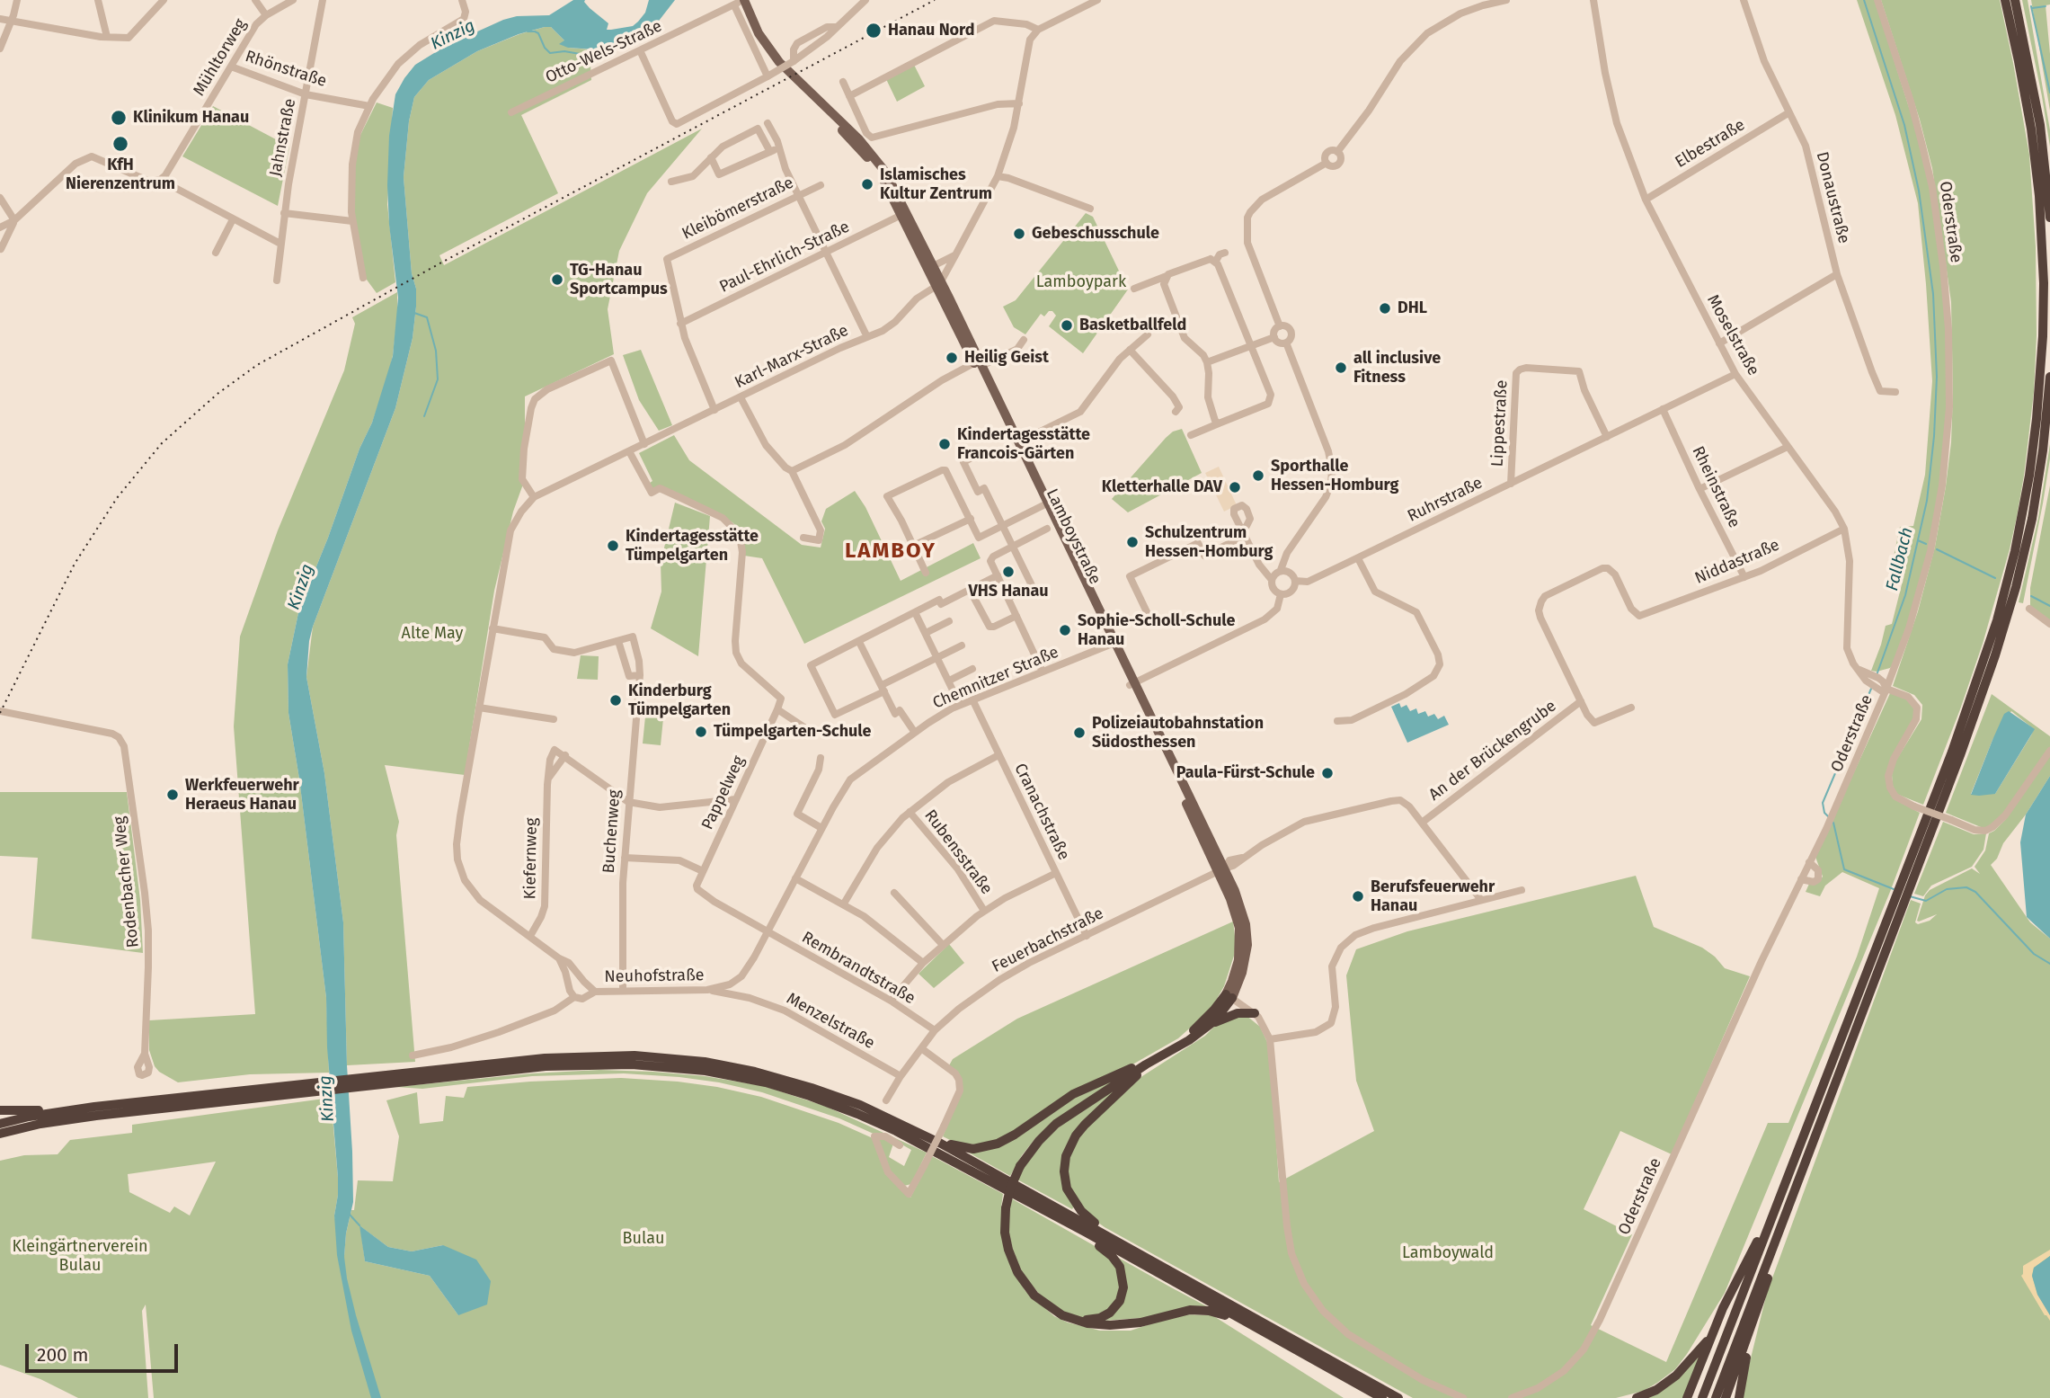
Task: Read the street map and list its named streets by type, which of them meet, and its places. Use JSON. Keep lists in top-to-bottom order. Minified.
{"streets":{"main road":["Lamboystraße"],"street":["Otto-Wels-Straße","Mühltorweg","Rhönstraße","Jahnstraße","Elbestraße","Donaustraße","Kleibömerstraße","Oderstraße","Paul-Ehrlich-Straße","Moselstraße","Karl-Marx-Straße","Lippestraße","Rheinstraße","Ruhrstraße","Niddastraße","Chemnitzer Straße","An der Brückengrube","Pappelweg","Cranachstraße","Buchenweg","Rubensstraße","Kiefernweg","Rodenbacher Weg","Feuerbachstraße","Rembrandtstraße","Neuhofstraße","Menzelstraße"]},"crossings":[["Otto-Wels-Straße","Lamboystraße"],["Mühltorweg","Rhönstraße"],["Rhönstraße","Jahnstraße"],["Elbestraße","Donaustraße"],["Elbestraße","Moselstraße"],["Kleibömerstraße","Paul-Ehrlich-Straße"],["Oderstraße","Moselstraße"],["Paul-Ehrlich-Straße","Lamboystraße"],["Moselstraße","Ruhrstraße"],["Moselstraße","Niddastraße"],["Karl-Marx-Straße","Lamboystraße"],["Lippestraße","Ruhrstraße"],["Rheinstraße","Ruhrstraße"],["Rheinstraße","Niddastraße"],["Lamboystraße","Chemnitzer Straße"],["Lamboystraße","Feuerbachstraße"],["Niddastraße","An der Brückengrube"],["Chemnitzer Straße","Cranachstraße"],["Chemnitzer Straße","Rembrandtstraße"],["Chemnitzer Straße","Neuhofstraße"],["An der Brückengrube","Feuerbachstraße"],["Pappelweg","Rembrandtstraße"],["Cranachstraße","Feuerbachstraße"],["Buchenweg","Neuhofstraße"],["Feuerbachstraße","Rembrandtstraße"],["Feuerbachstraße","Menzelstraße"],["Rembrandtstraße","Neuhofstraße"],["Neuhofstraße","Menzelstraße"]],"districts":["LAMBOY"],"water":["Kinzig","Fallbach"],"parks":["Lamboypark","Alte May","Bulau","Kleingärtnerverein Bulau","Lamboywald"],"places":["Hanau Nord","Klinikum Hanau","KfH Nierenzentrum","Islamisches Kultur Zentrum","Gebeschusschule","TG-Hanau Sportcampus","DHL","Basketballfeld","Heilig Geist","all inclusive Fitness","Kindertagesstätte Francois-Gärten","Sporthalle Hessen-Homburg","Kletterhalle DAV","Schulzentrum Hessen-Homburg","Kindertagesstätte Tümpelgarten","VHS Hanau","Sophie-Scholl-Schule Hanau","Kinderburg Tümpelgarten","Tümpelgarten-Schule","Polizeiautobahnstation Südosthessen","Paula-Fürst-Schule","Werkfeuerwehr Heraeus Hanau","Berufsfeuerwehr Hanau"],"scale_bar":"200 m"}
